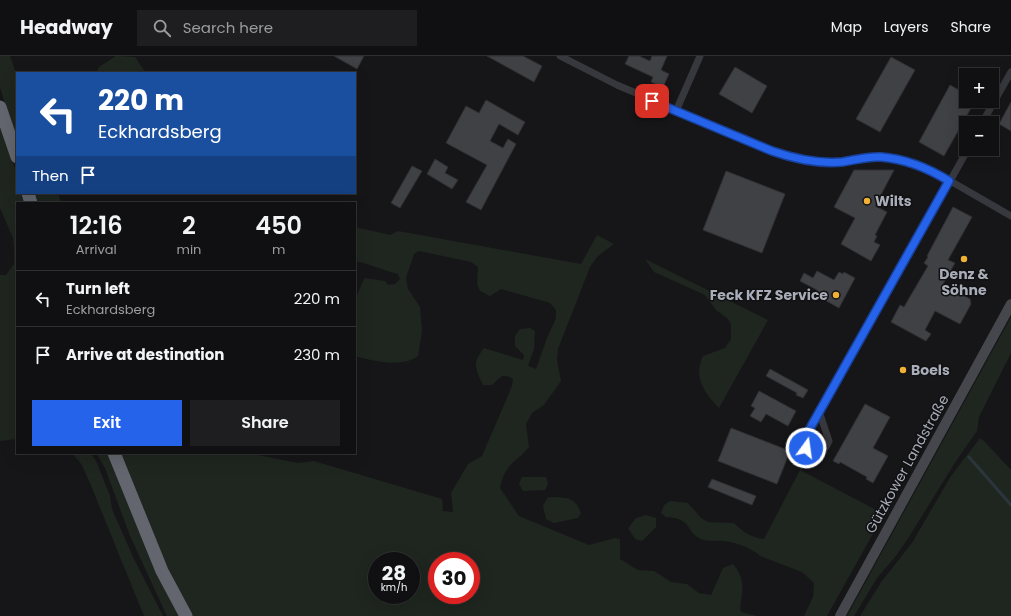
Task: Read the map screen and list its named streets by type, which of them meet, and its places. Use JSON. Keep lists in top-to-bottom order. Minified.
{"streets":{"main road":["Gützkower Landstraße"]},"places":["Wilts","Denz & Söhne","Feck KFZ Service","Boels"],"page":{"header":"Headway","search":"Search here","nav":["Map","Layers","Share"],"map_buttons":["+","−"],"turn":["220 m","Eckhardsberg"],"then":"Then","eta":["12:16","Arrival","2","min","450","m"],"list":[{"name":"Turn left","note":"Eckhardsberg","value":"220 m"},{"name":"Arrive at destination","value":"230 m"}],"buttons":["Exit","Share"],"speed":"28 km/h","limit":"30"}}
